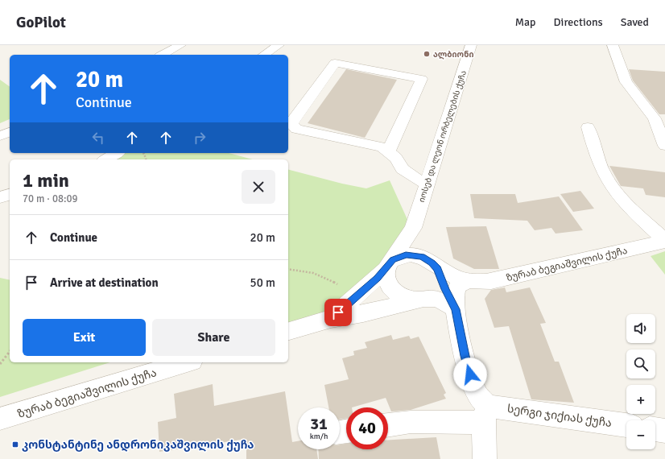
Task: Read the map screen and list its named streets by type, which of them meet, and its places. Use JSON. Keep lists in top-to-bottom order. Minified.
{"streets":{"street":["იოსებ და ლეონ ორბელების ქუჩა","ზურაბ ბეგიაშვილის ქუჩა","სერგი ჯიქიას ქუჩა"]},"places":{"other":["ალბიონი"],"transit":["კონსტანტინე ანდრონიკაშვილის ქუჩა"]},"page":{"header":"GoPilot","nav":["Map","Directions","Saved"],"turn":["20 m","Continue"],"heading":["1 min","70 m · 08:09"],"list":[{"name":"Continue","value":"20 m"},{"name":"Arrive at destination","value":"50 m"}],"buttons":["Exit","Share"],"map_buttons":["+","−"],"speed":"31 km/h","limit":"40"}}
